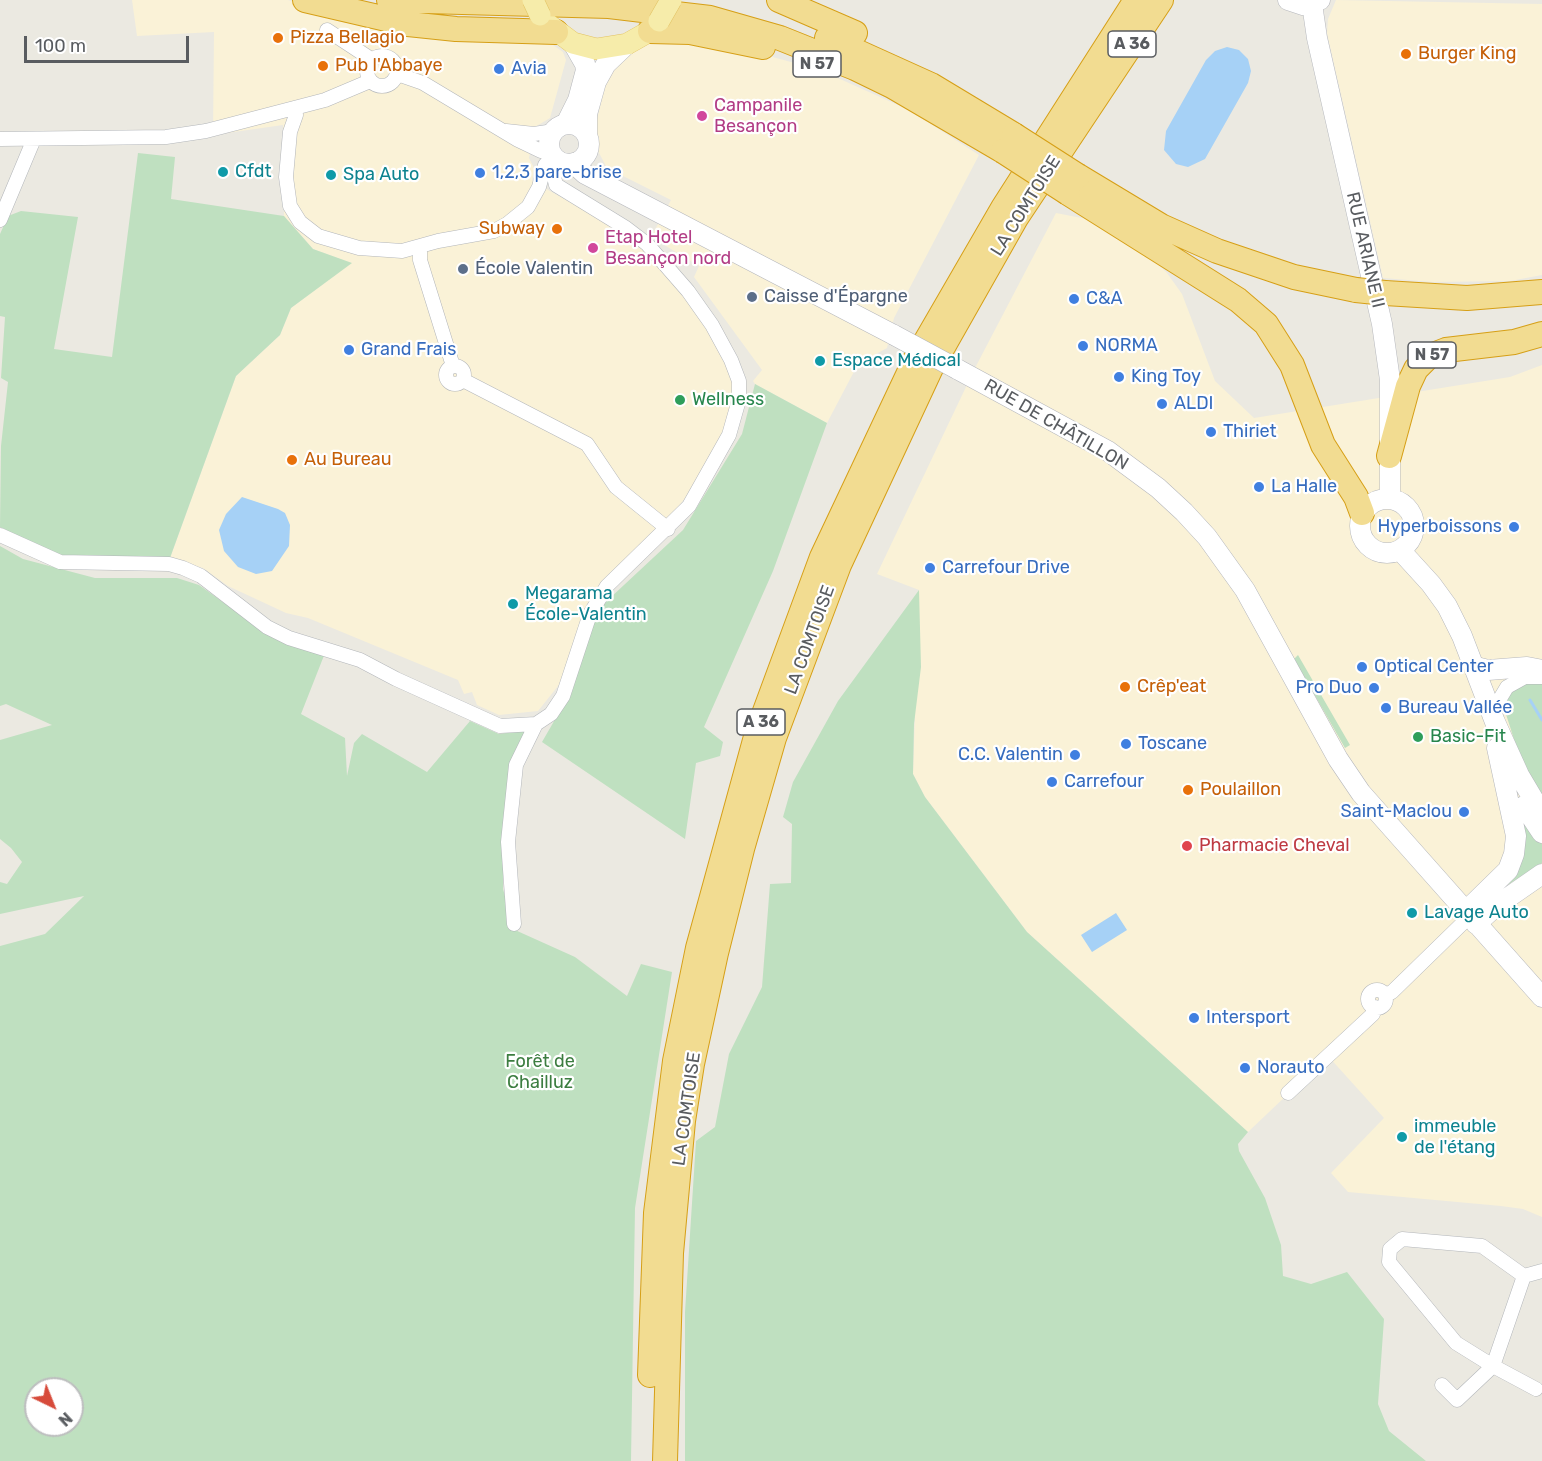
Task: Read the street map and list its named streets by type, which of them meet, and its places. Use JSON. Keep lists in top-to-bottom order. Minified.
{"streets":{"highway":["A 36","N 57","LA COMTOISE"],"street":["RUE ARIANE II","RUE DE CHÂTILLON"]},"crossings":[["N 57","RUE ARIANE II"]],"parks":["Forêt de Chailluz"],"places":["Pizza Bellagio","Burger King","Pub l'Abbaye","Avia","Campanile Besançon","Cfdt","1,2,3 pare-brise","Spa Auto","Subway","Etap Hotel Besançon nord","École Valentin","Caisse d'Épargne","C&A","NORMA","Grand Frais","Espace Médical","King Toy","Wellness","ALDI","Thiriet","Au Bureau","La Halle","Hyperboissons","Carrefour Drive","Megarama École-Valentin","Optical Center","Crêp'eat","Pro Duo","Bureau Vallée","Basic-Fit","Toscane","C.C. Valentin","Carrefour","Poulaillon","Saint-Maclou","Pharmacie Cheval","Lavage Auto","Intersport","Norauto","immeuble de l'étang"],"scale_bar":"100 m","north":"bottom right"}
